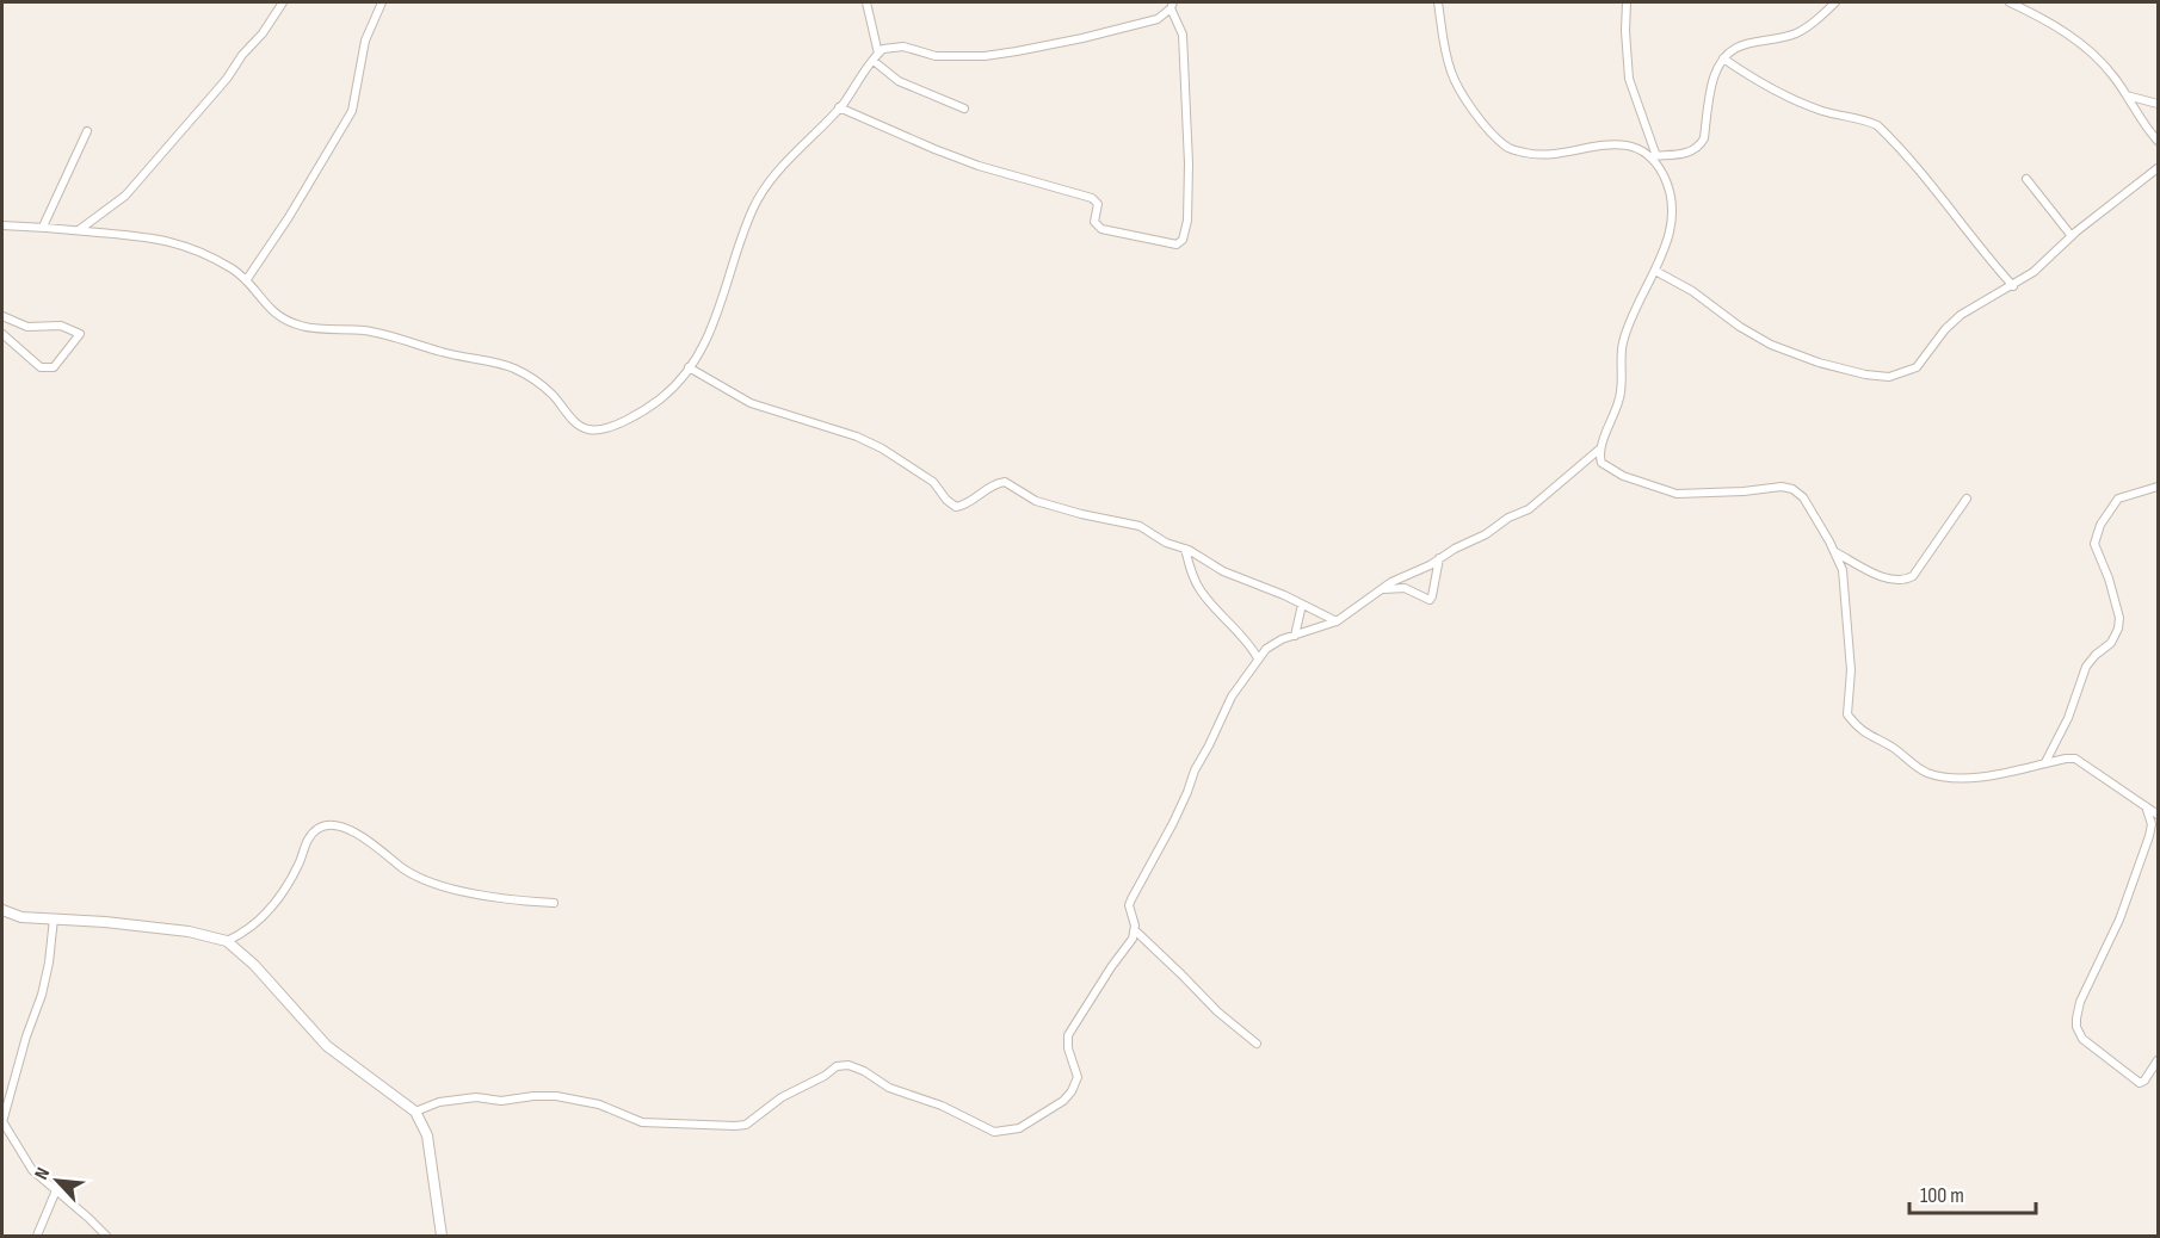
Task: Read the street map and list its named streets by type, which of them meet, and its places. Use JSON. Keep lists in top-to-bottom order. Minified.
{"scale_bar":"100 m","north":"top left"}
